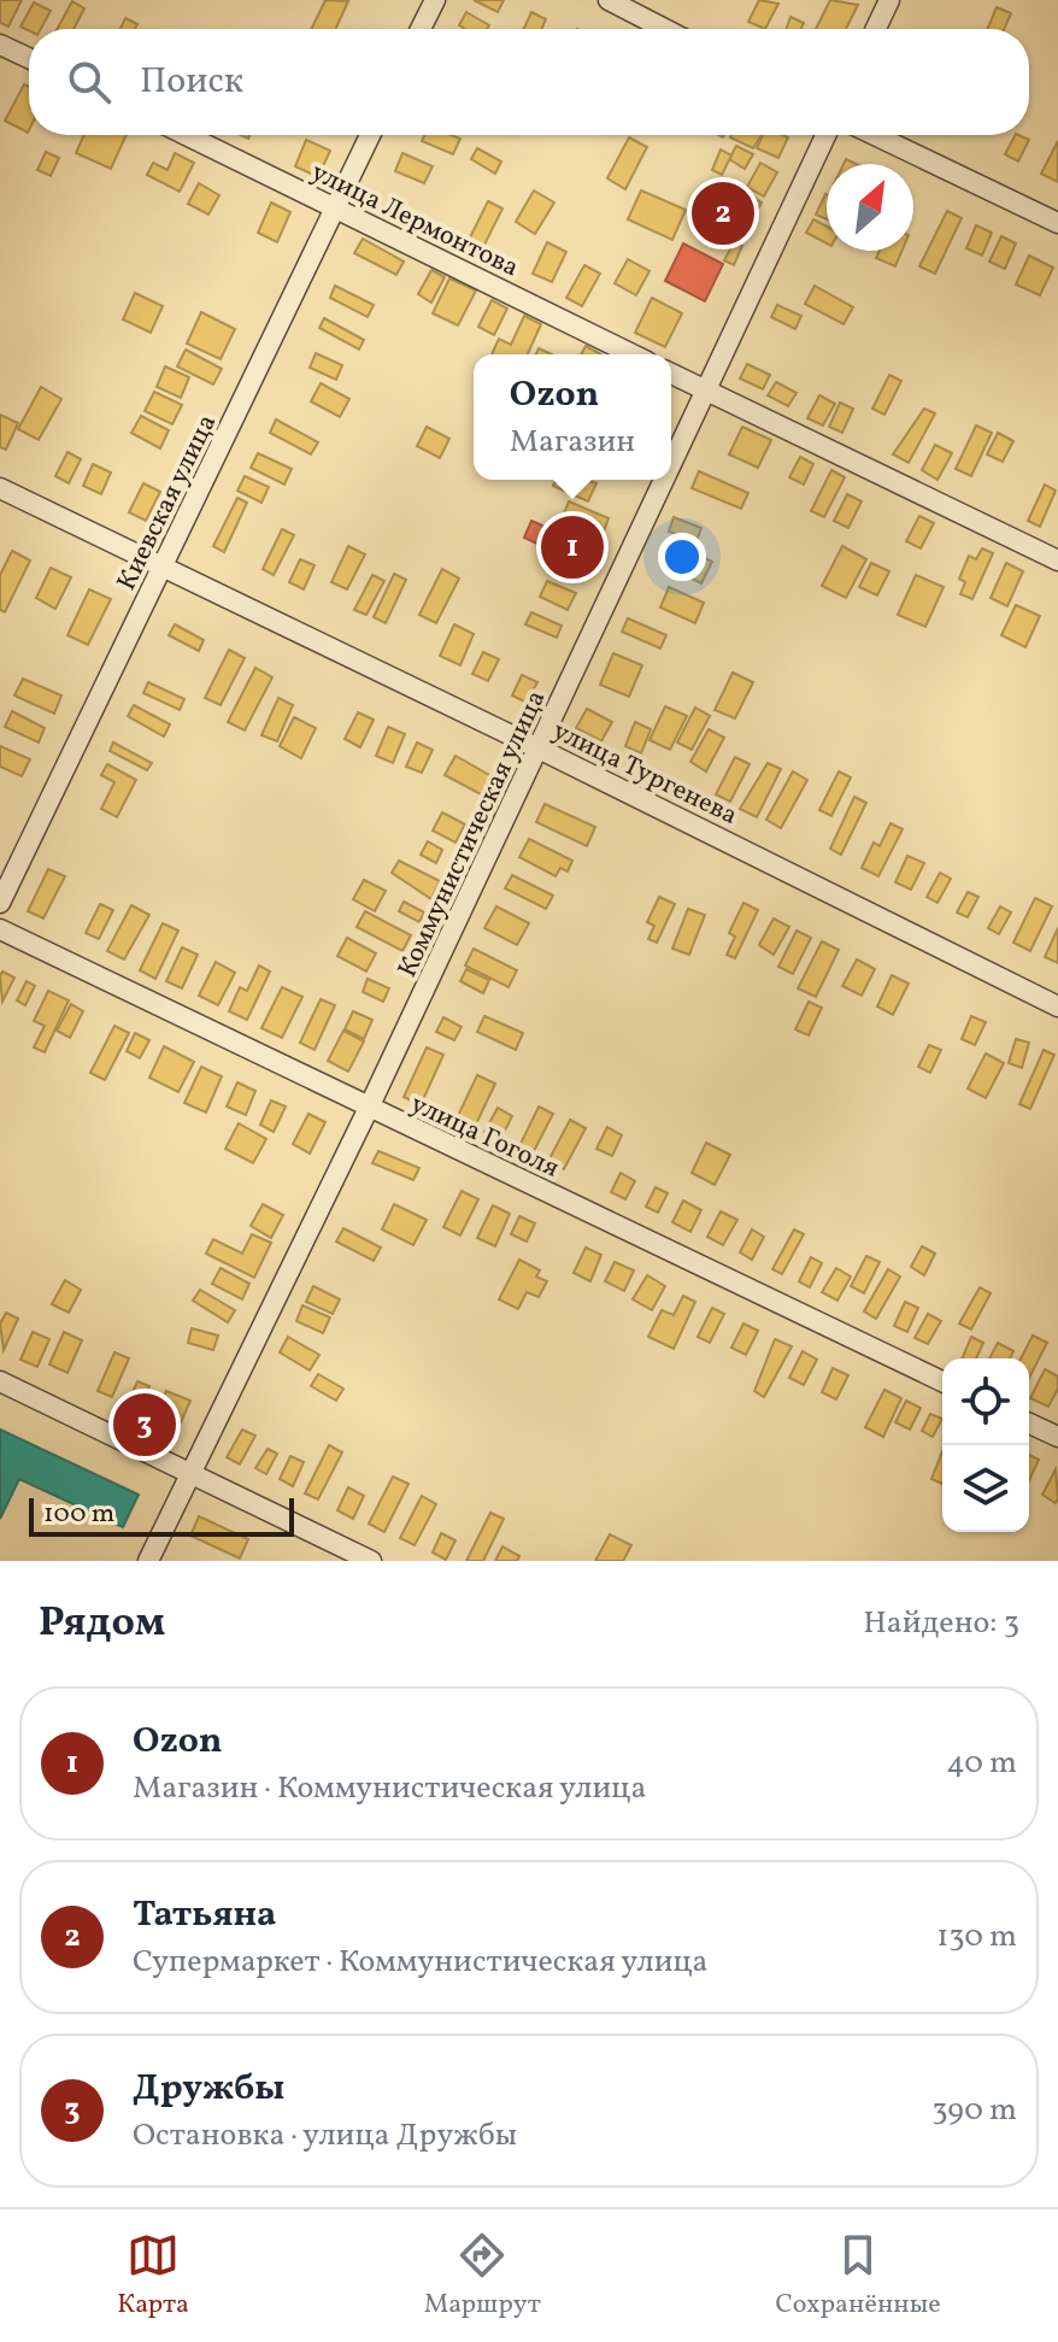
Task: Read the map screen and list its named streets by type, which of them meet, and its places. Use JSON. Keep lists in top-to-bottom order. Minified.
{"streets":{"street":["улица Лермонтова","Киевская улица","улица Тургенева","Коммунистическая улица","улица Гоголя"]},"crossings":[["улица Лермонтова","Киевская улица"],["Киевская улица","улица Тургенева"],["улица Тургенева","Коммунистическая улица"],["Коммунистическая улица","улица Гоголя"]],"scale_bar":"100 m","north":"top right","page":{"search":"Поиск","pins":["2","1","3"],"popup":["Ozon","Магазин"],"scale":"100 m","heading":["Рядом","Найдено: 3"],"list":[{"mark":"1","name":"Ozon","note":"Магазин · Коммунистическая улица","value":"40 m"},{"mark":"2","name":"Татьяна","note":"Супермаркет · Коммунистическая улица","value":"130 m"},{"mark":"3","name":"Дружбы","note":"Остановка · улица Дружбы","value":"390 m"}],"nav":["Карта","Маршрут","Сохранённые"]}}
